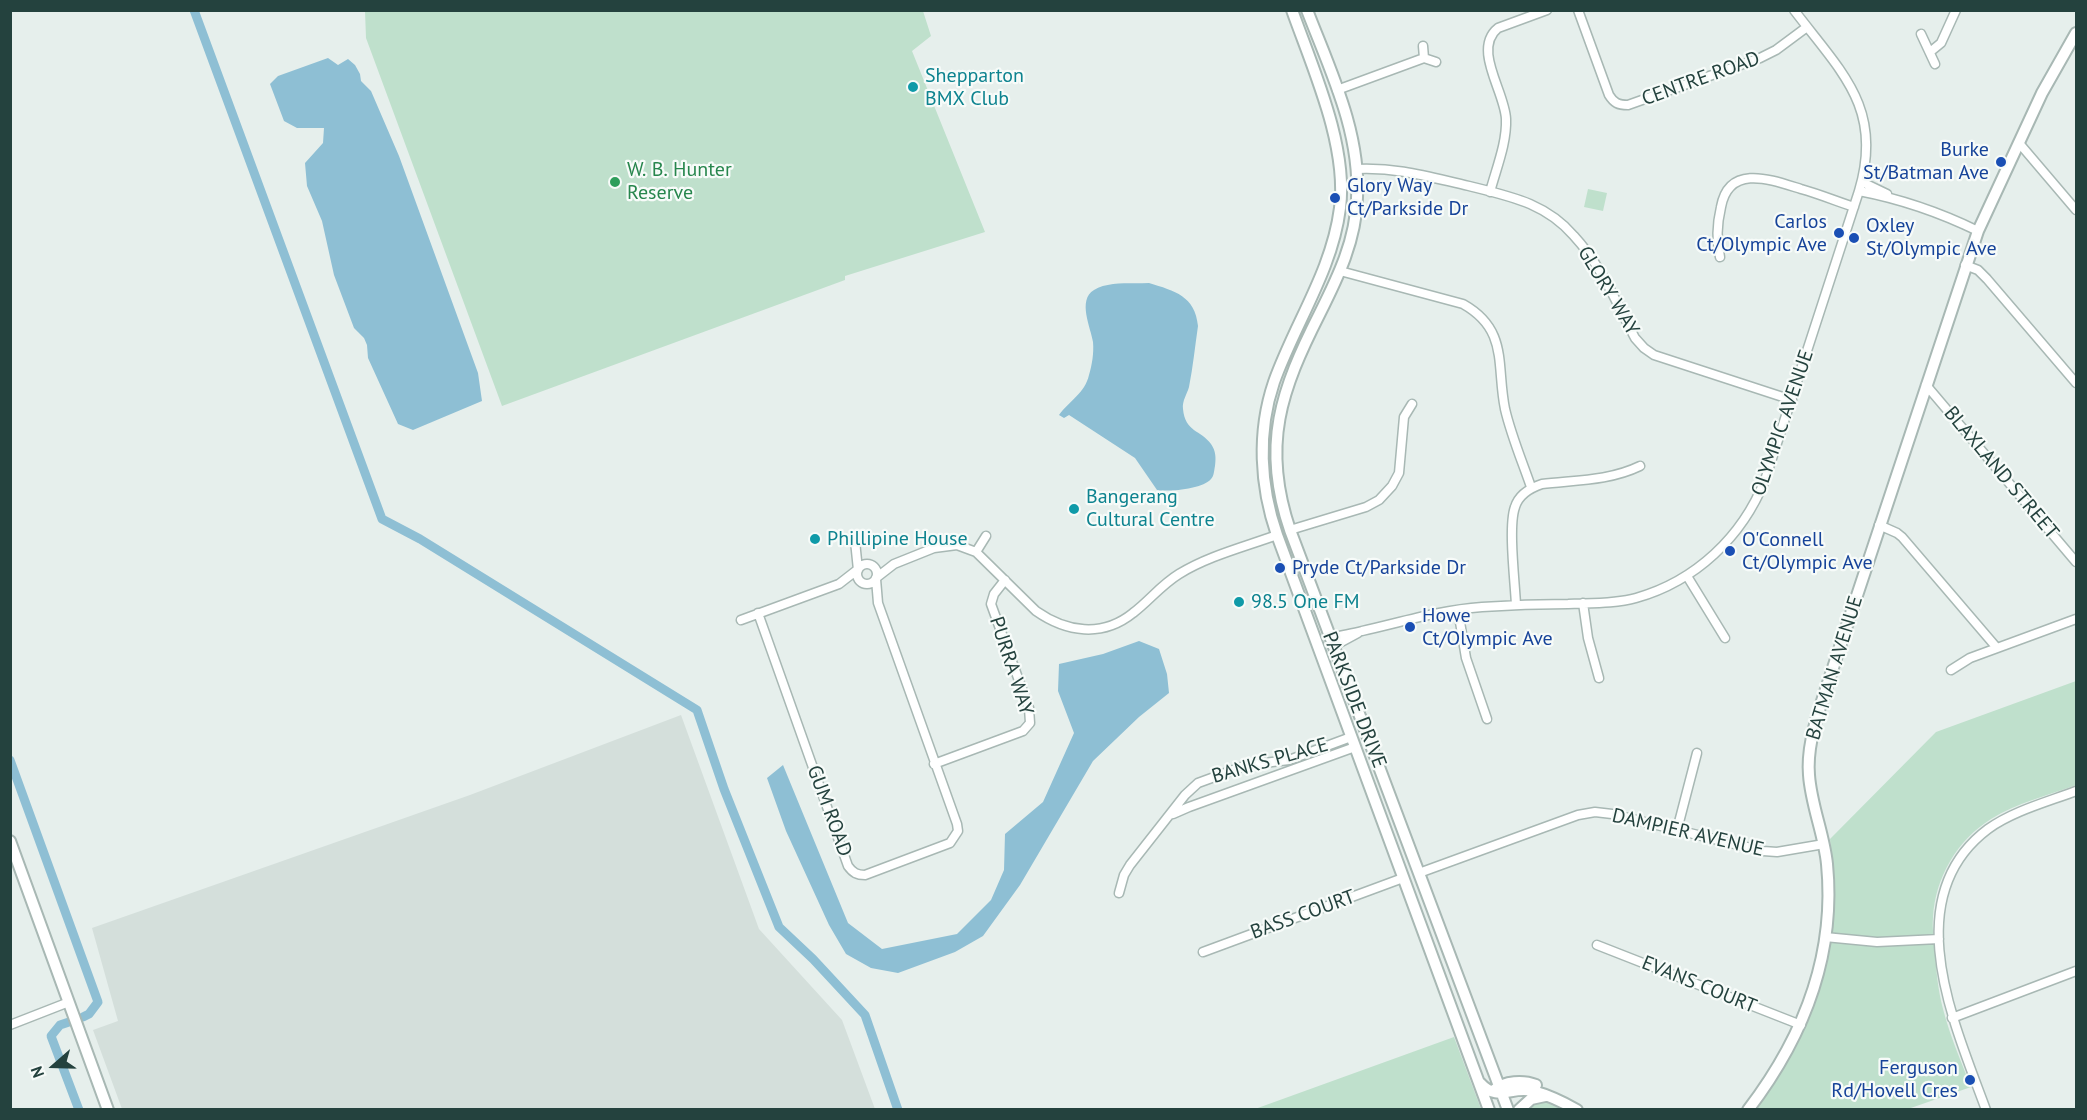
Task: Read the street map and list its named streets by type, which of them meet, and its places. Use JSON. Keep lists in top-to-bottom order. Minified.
{"streets":{"street":["CENTRE ROAD","GLORY WAY","OLYMPIC AVENUE","BLAXLAND STREET","PURRA WAY","BATMAN AVENUE","PARKSIDE DRIVE","BANKS PLACE","GUM ROAD","DAMPIER AVENUE","BASS COURT","EVANS COURT"]},"crossings":[["CENTRE ROAD","OLYMPIC AVENUE"],["GLORY WAY","OLYMPIC AVENUE"],["GLORY WAY","PARKSIDE DRIVE"],["OLYMPIC AVENUE","PARKSIDE DRIVE"],["BLAXLAND STREET","BATMAN AVENUE"],["PURRA WAY","GUM ROAD"],["BATMAN AVENUE","DAMPIER AVENUE"],["BATMAN AVENUE","EVANS COURT"],["PARKSIDE DRIVE","BANKS PLACE"],["PARKSIDE DRIVE","DAMPIER AVENUE"],["PARKSIDE DRIVE","BASS COURT"]],"places":["Shepparton BMX Club","Burke St/Batman Ave","W. B. Hunter Reserve","Glory Way Ct/Parkside Dr","Carlos Ct/Olympic Ave","Oxley St/Olympic Ave","Bangerang Cultural Centre","Phillipine House","O'Connell Ct/Olympic Ave","Pryde Ct/Parkside Dr","98.5 One FM","Howe Ct/Olympic Ave","Ferguson Rd/Hovell Cres"],"north":"left"}
